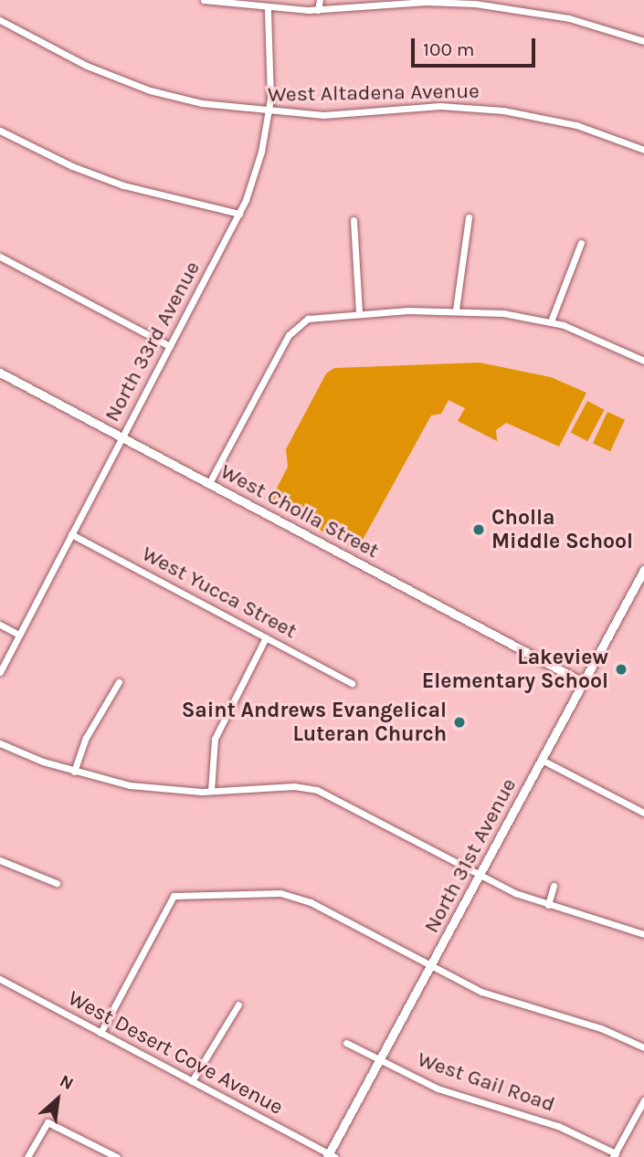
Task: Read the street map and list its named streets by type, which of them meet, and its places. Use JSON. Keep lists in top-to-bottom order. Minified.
{"streets":{"street":["West Altadena Avenue","North 33rd Avenue","West Cholla Street","West Yucca Street","North 31st Avenue","West Desert Cove Avenue","West Gail Road"]},"crossings":[["West Altadena Avenue","North 33rd Avenue"],["North 33rd Avenue","West Cholla Street"],["North 33rd Avenue","West Yucca Street"],["West Cholla Street","North 31st Avenue"],["North 31st Avenue","West Desert Cove Avenue"],["North 31st Avenue","West Gail Road"]],"places":["Cholla Middle School","Lakeview Elementary School","Saint Andrews Evangelical Luteran Church"],"scale_bar":"100 m","north":"top right"}
